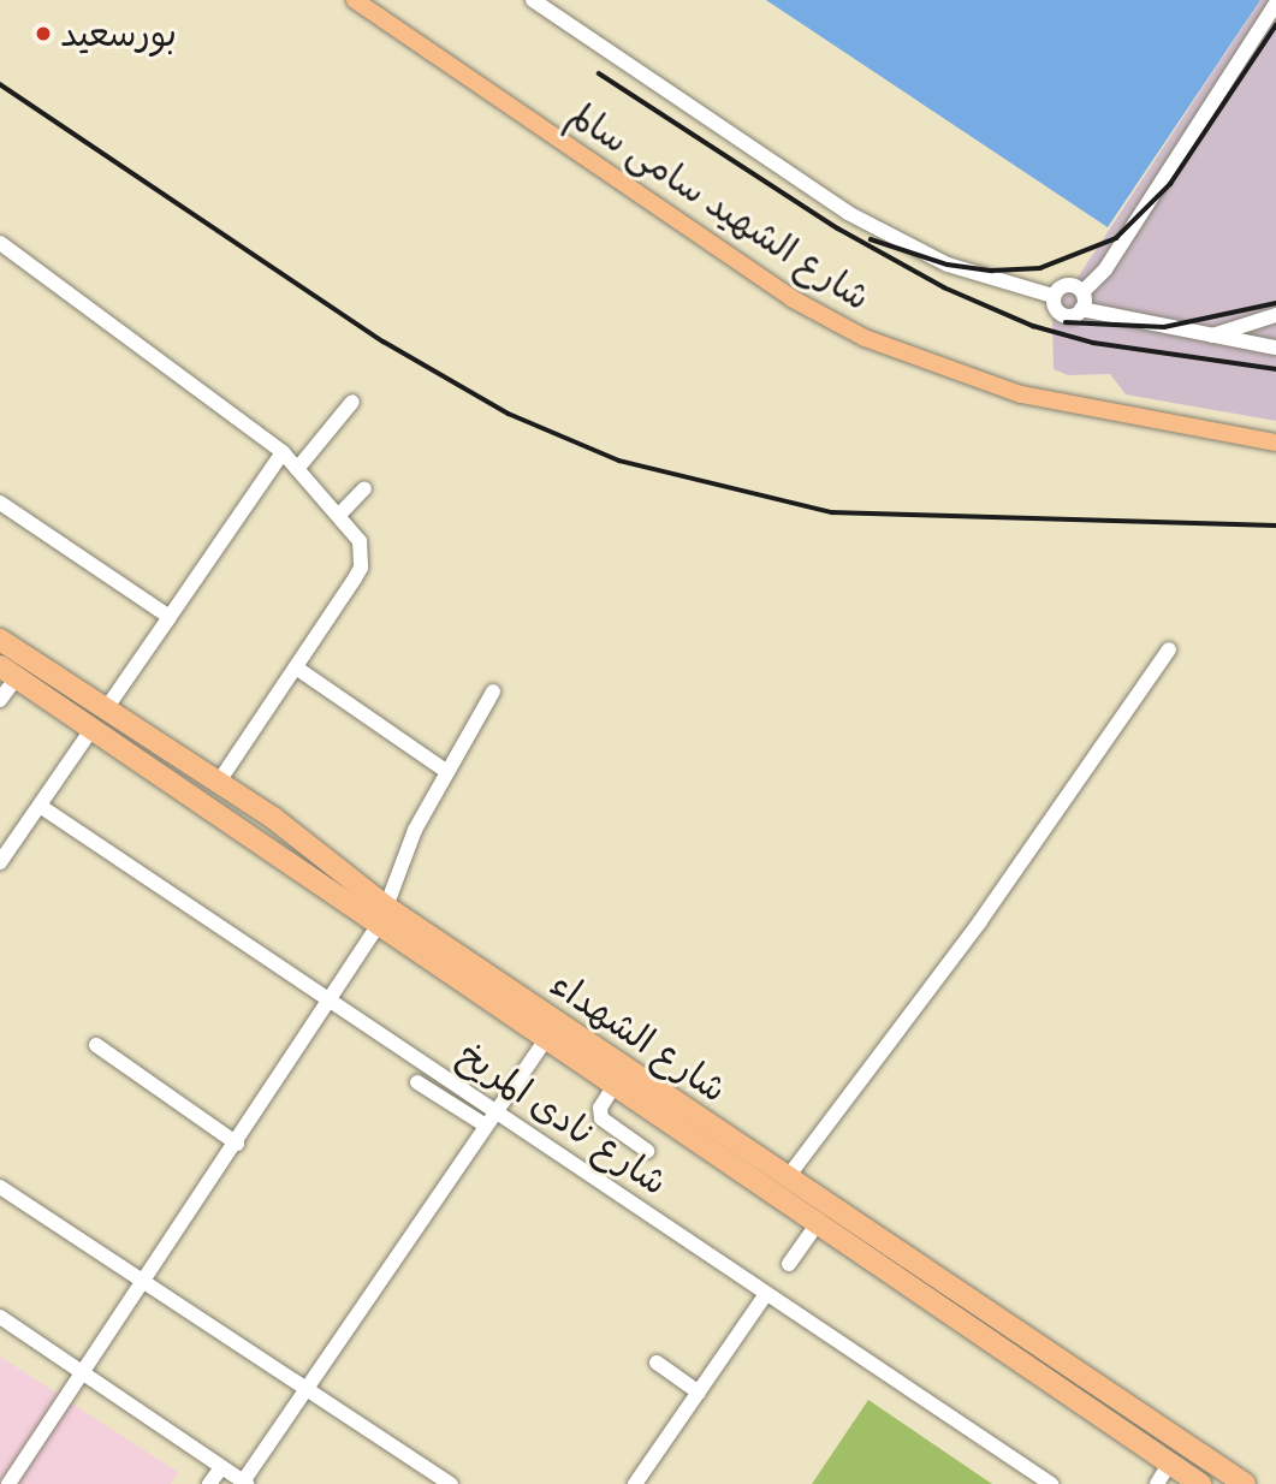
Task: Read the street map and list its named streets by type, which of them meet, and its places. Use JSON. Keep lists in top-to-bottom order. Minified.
{"streets":{"highway":["شارع الشهداء"],"main road":["شارع الشهيد سامى سالم"],"street":["شارع نادى المريخ"]},"places":["بورسعيد"]}
